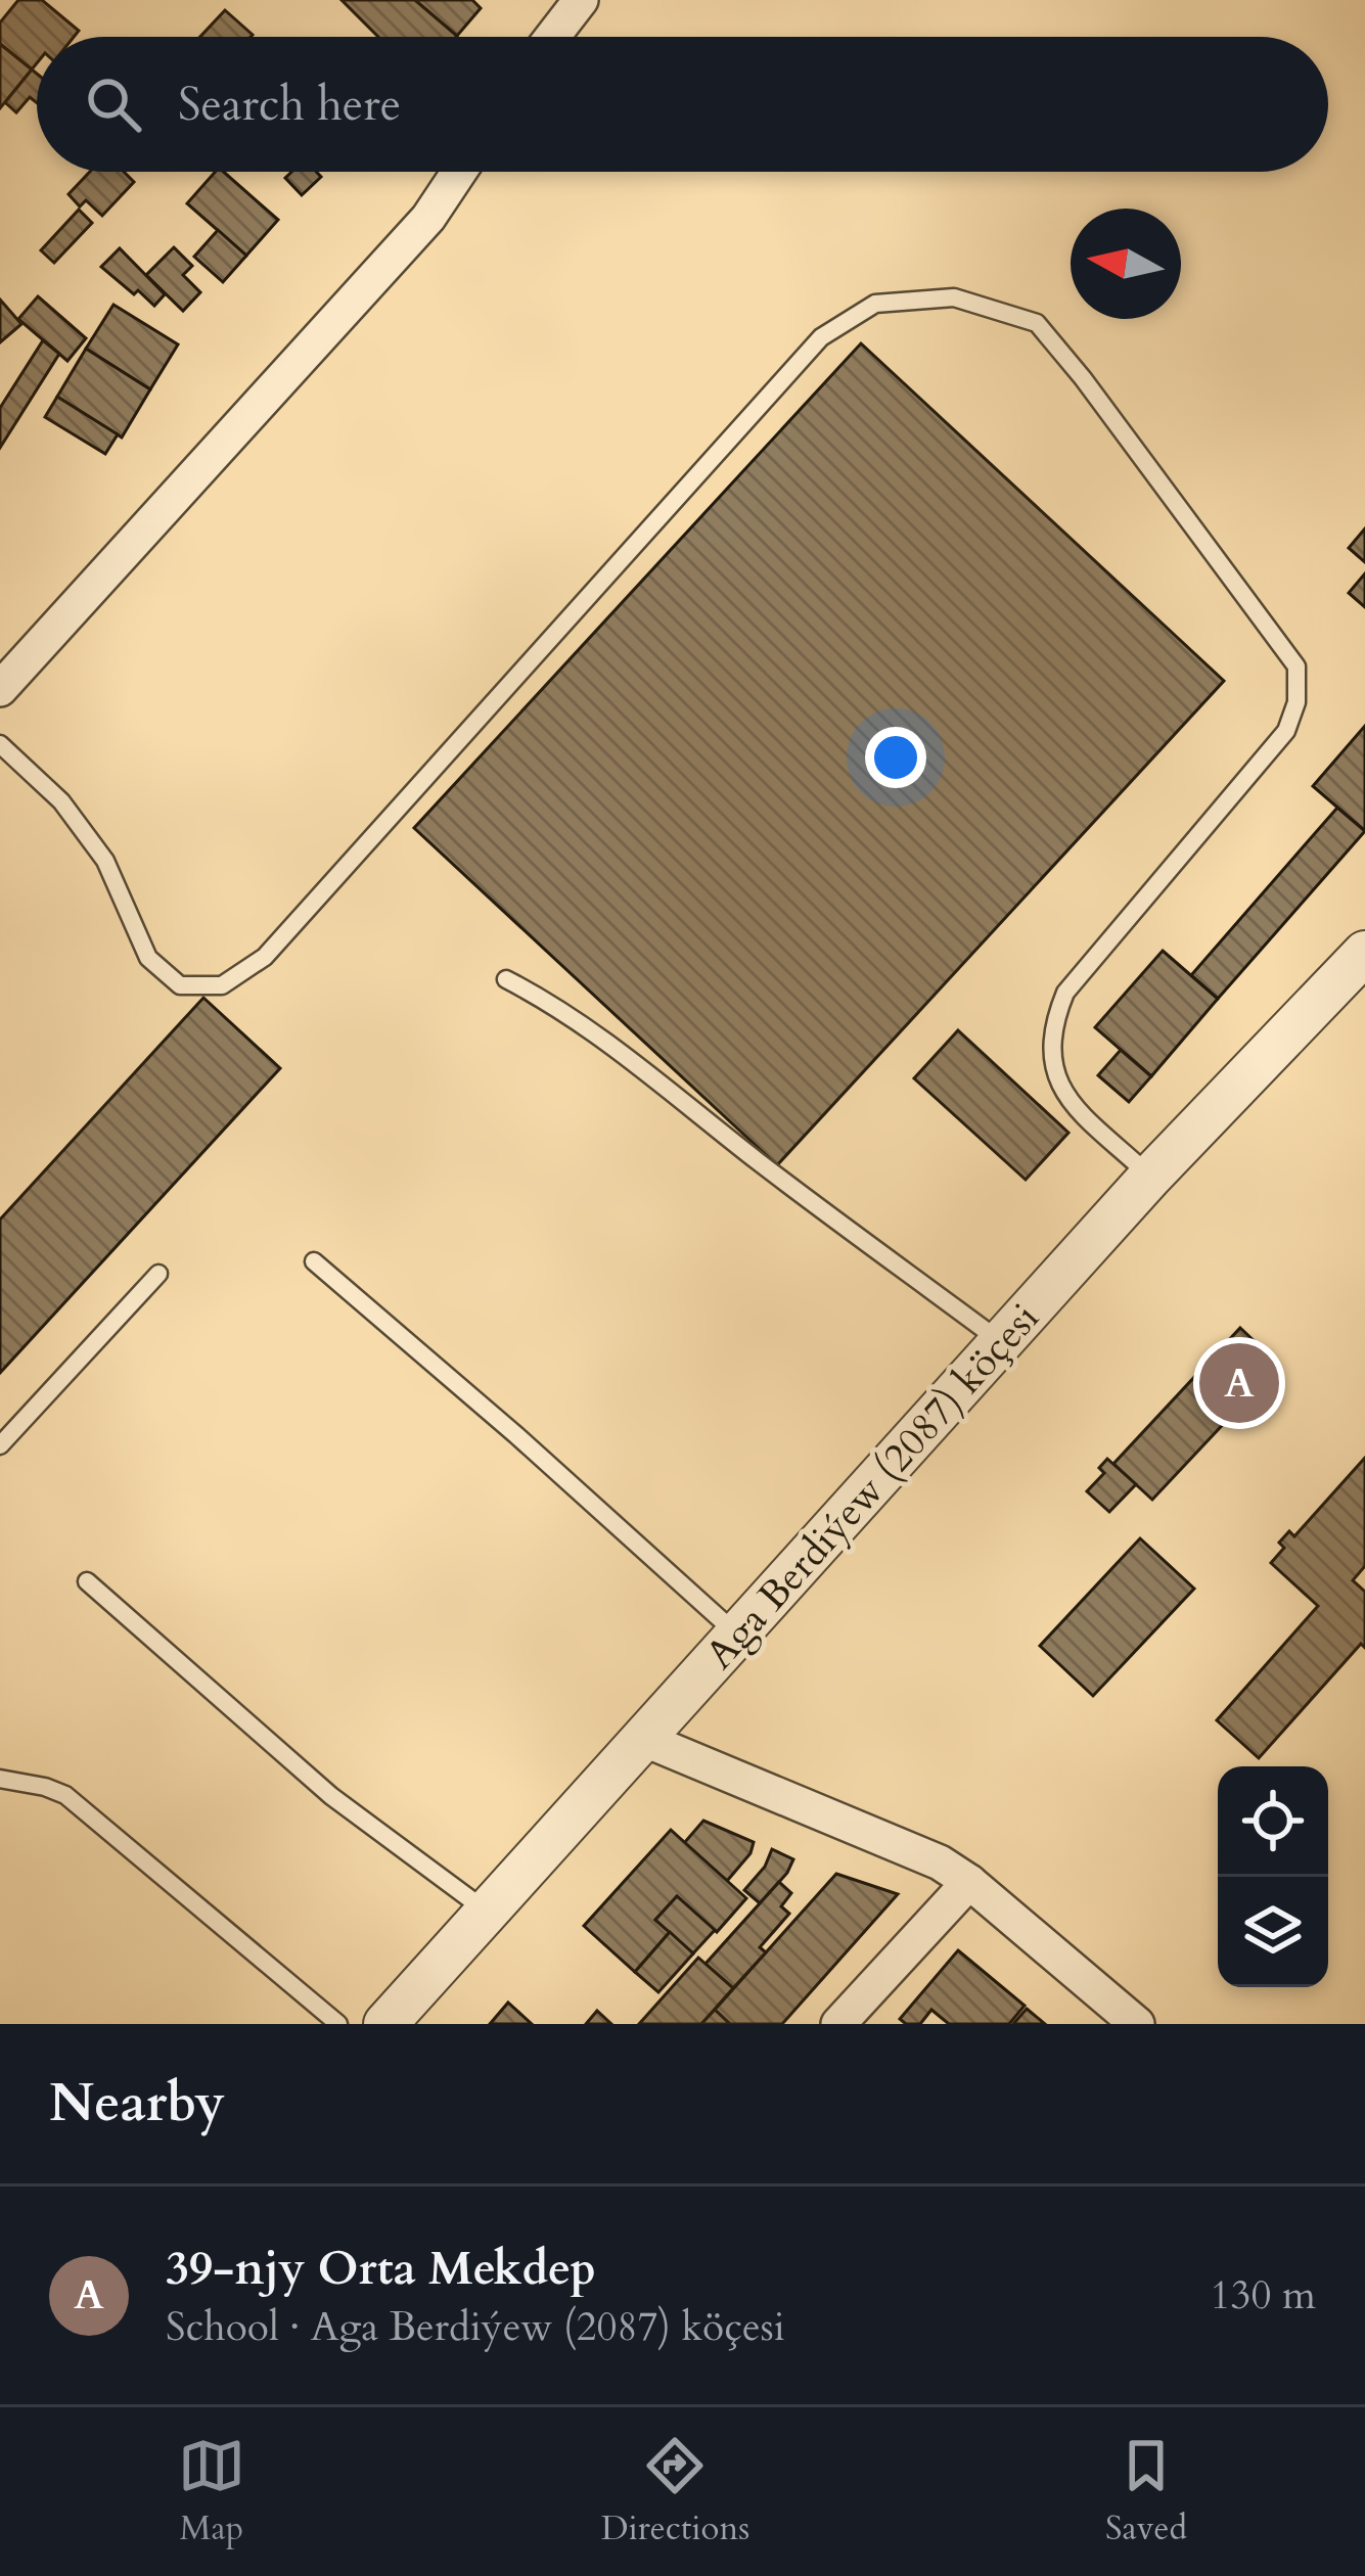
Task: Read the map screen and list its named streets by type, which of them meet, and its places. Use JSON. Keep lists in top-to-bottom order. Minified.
{"streets":{"street":["Aga Berdiýew (2087) köçesi"]},"north":"left","page":{"search":"Search here","pins":"A","heading":"Nearby","list":[{"mark":"A","name":"39-njy Orta Mekdep","note":"School · Aga Berdiýew (2087) köçesi","value":"130 m"}],"nav":["Map","Directions","Saved"]}}
